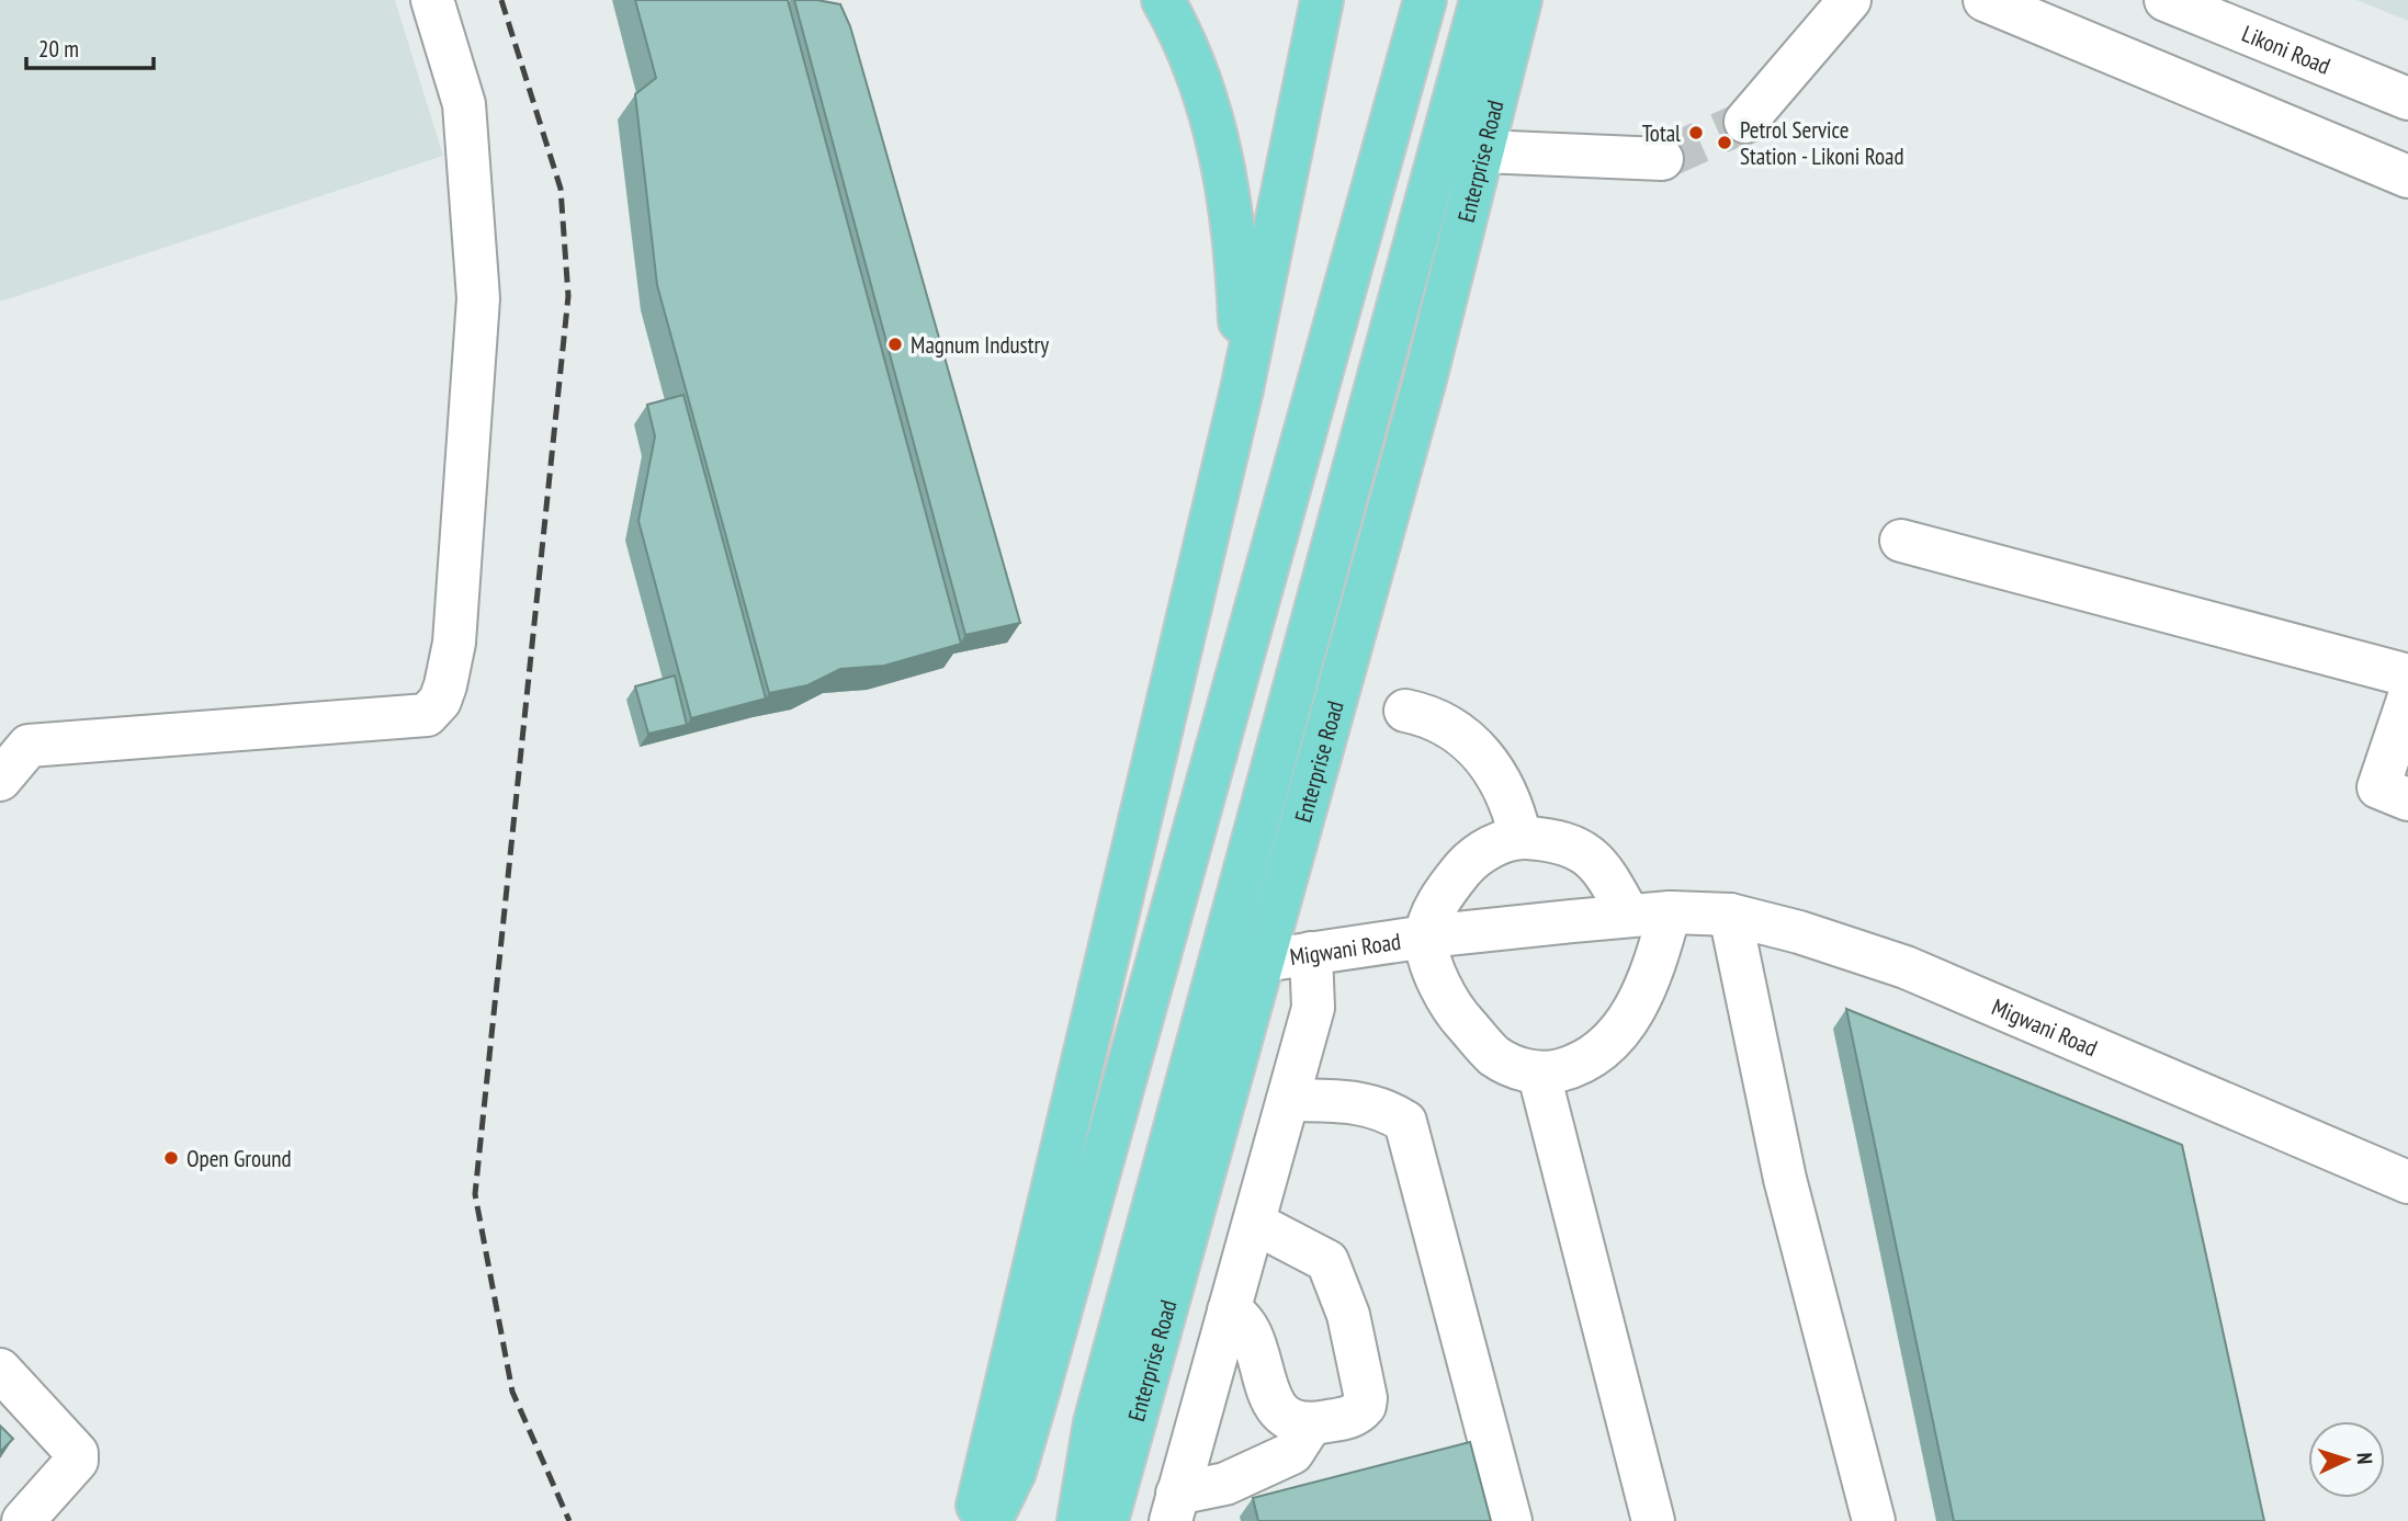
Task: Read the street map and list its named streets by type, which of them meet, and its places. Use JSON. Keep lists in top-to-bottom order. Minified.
{"streets":{"main road":["Enterprise Road"],"street":["Likoni Road","Migwani Road"]},"crossings":[["Enterprise Road","Migwani Road"]],"places":["Total","Petrol Service Station - Likoni Road","Magnum Industry","Open Ground"],"scale_bar":"20 m","north":"right"}
